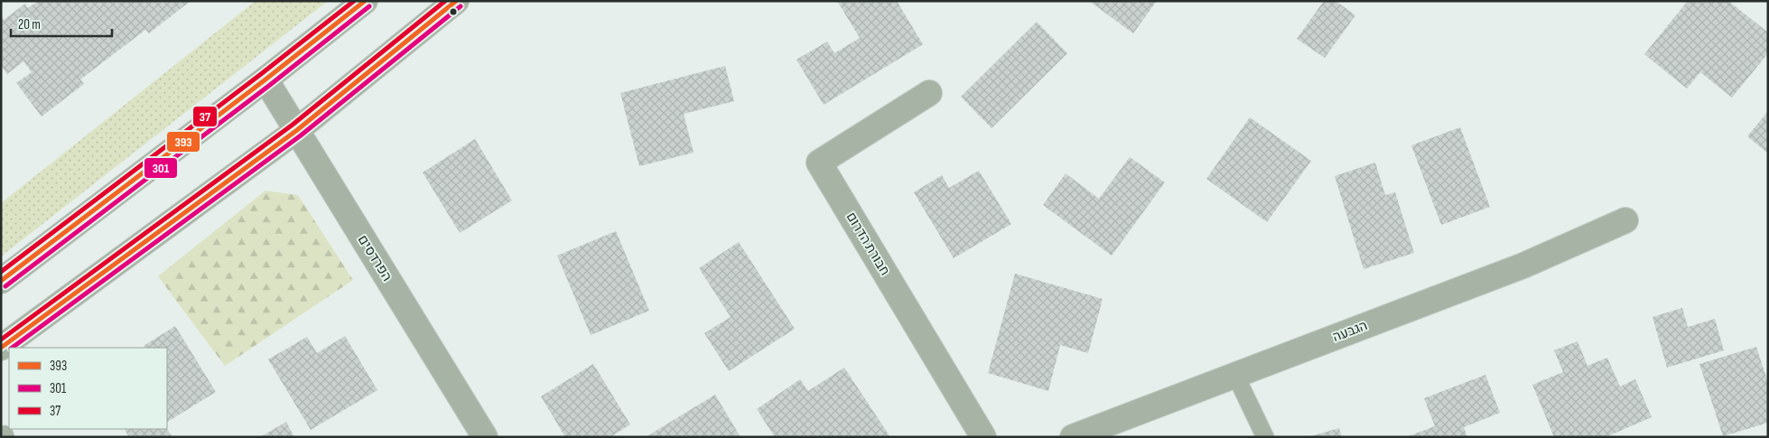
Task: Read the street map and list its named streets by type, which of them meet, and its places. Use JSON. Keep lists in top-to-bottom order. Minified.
{"streets":{"street":["חבורת הדרום","הפרדסים","הגבעה"]},"lines":["transit line 393","transit line 37","transit line 301"],"legend":["393","301","37"],"scale_bar":"20 m"}
